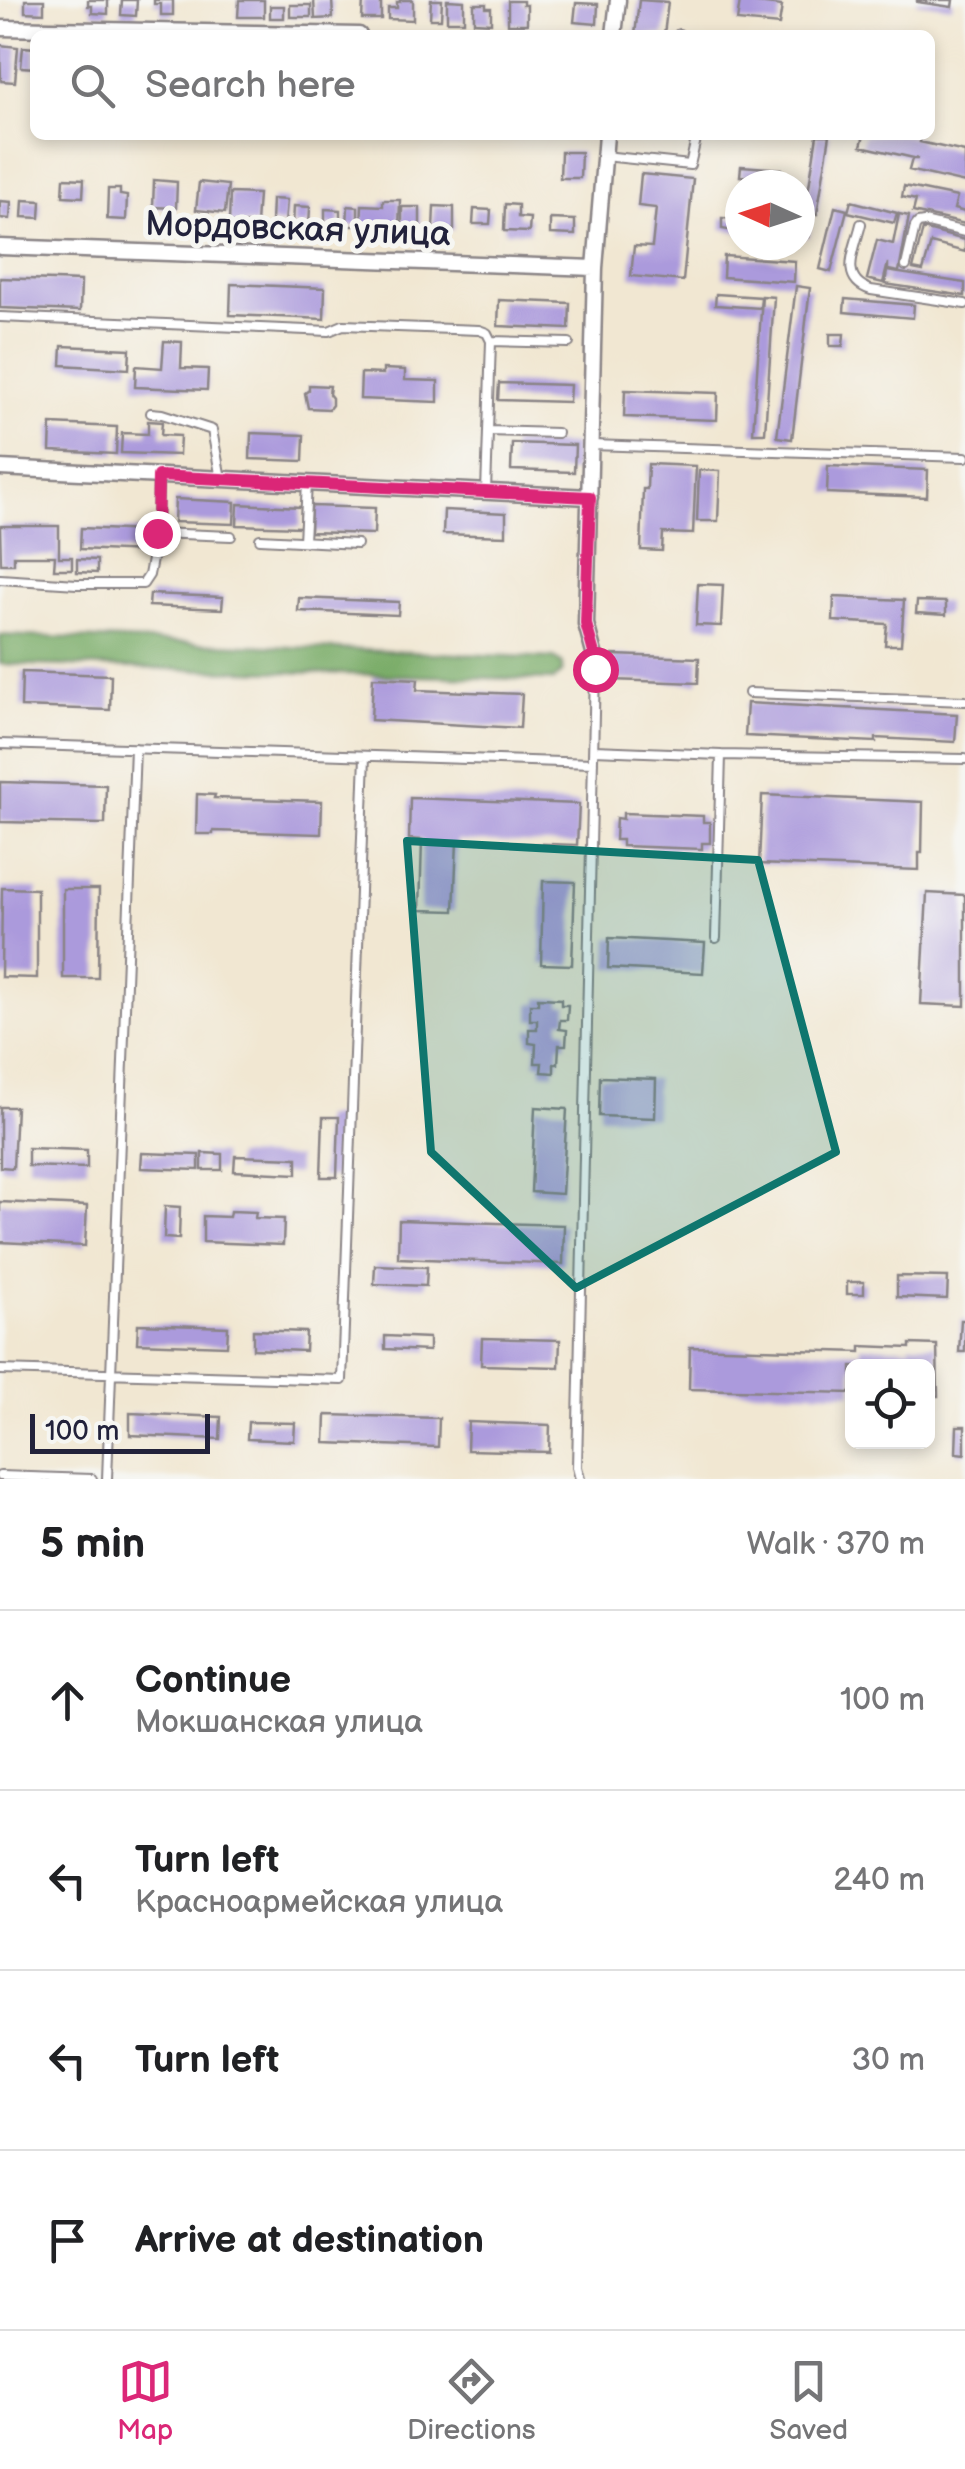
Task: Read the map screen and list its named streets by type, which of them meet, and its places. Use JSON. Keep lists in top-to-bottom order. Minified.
{"streets":{"street":["Мордовская улица"]},"scale_bar":"100 m","north":"left","page":{"search":"Search here","scale":"100 m","heading":["5 min","Walk · 370 m"],"list":[["Continue","Мокшанская улица","100 m"],["Turn left","Красноармейская улица","240 m"],["Turn left","30 m"],"Arrive at destination"],"nav":["Map","Directions","Saved"]}}
